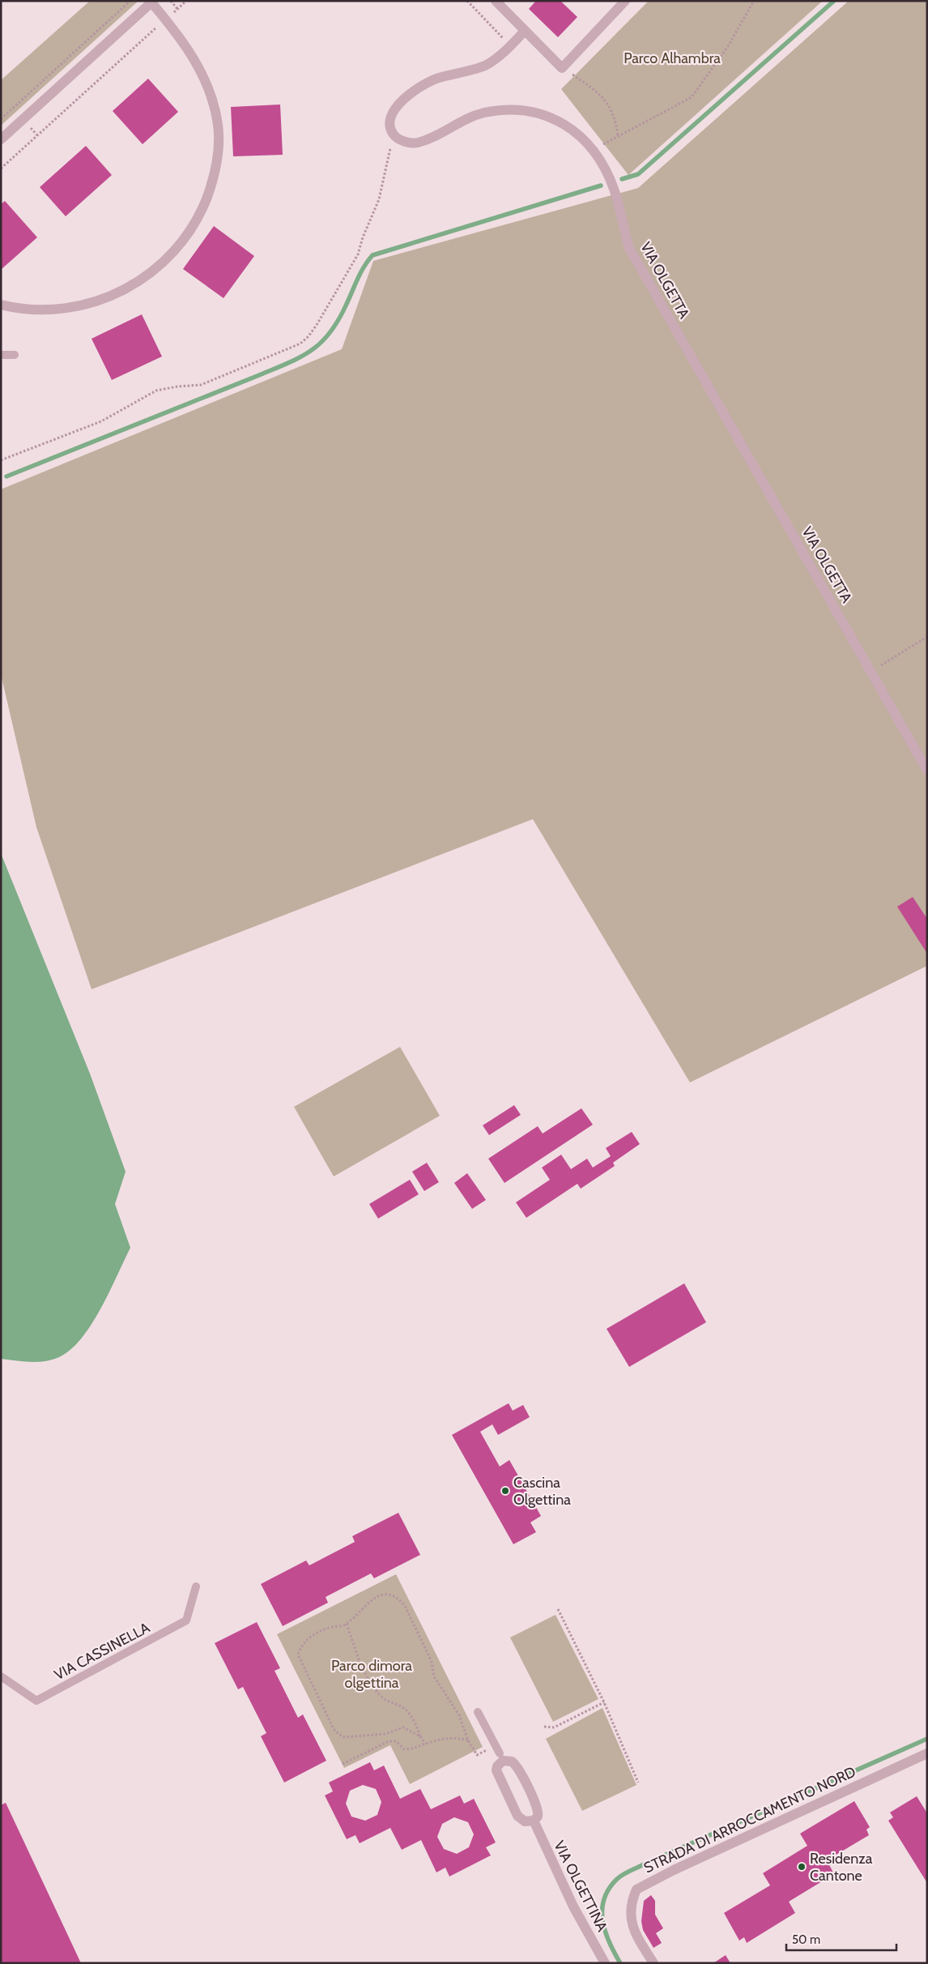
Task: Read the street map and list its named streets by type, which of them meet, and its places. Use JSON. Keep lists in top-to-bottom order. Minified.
{"streets":{"street":["VIA OLGETTA","STRADA DI ARROCCAMENTO NORD","VIA OLGETTINA"],"lane":["VIA CASSINELLA"]},"parks":["Parco Alhambra","Parco dimora olgettina"],"places":["Cascina Olgettina","Residenza Cantone"],"scale_bar":"50 m"}
